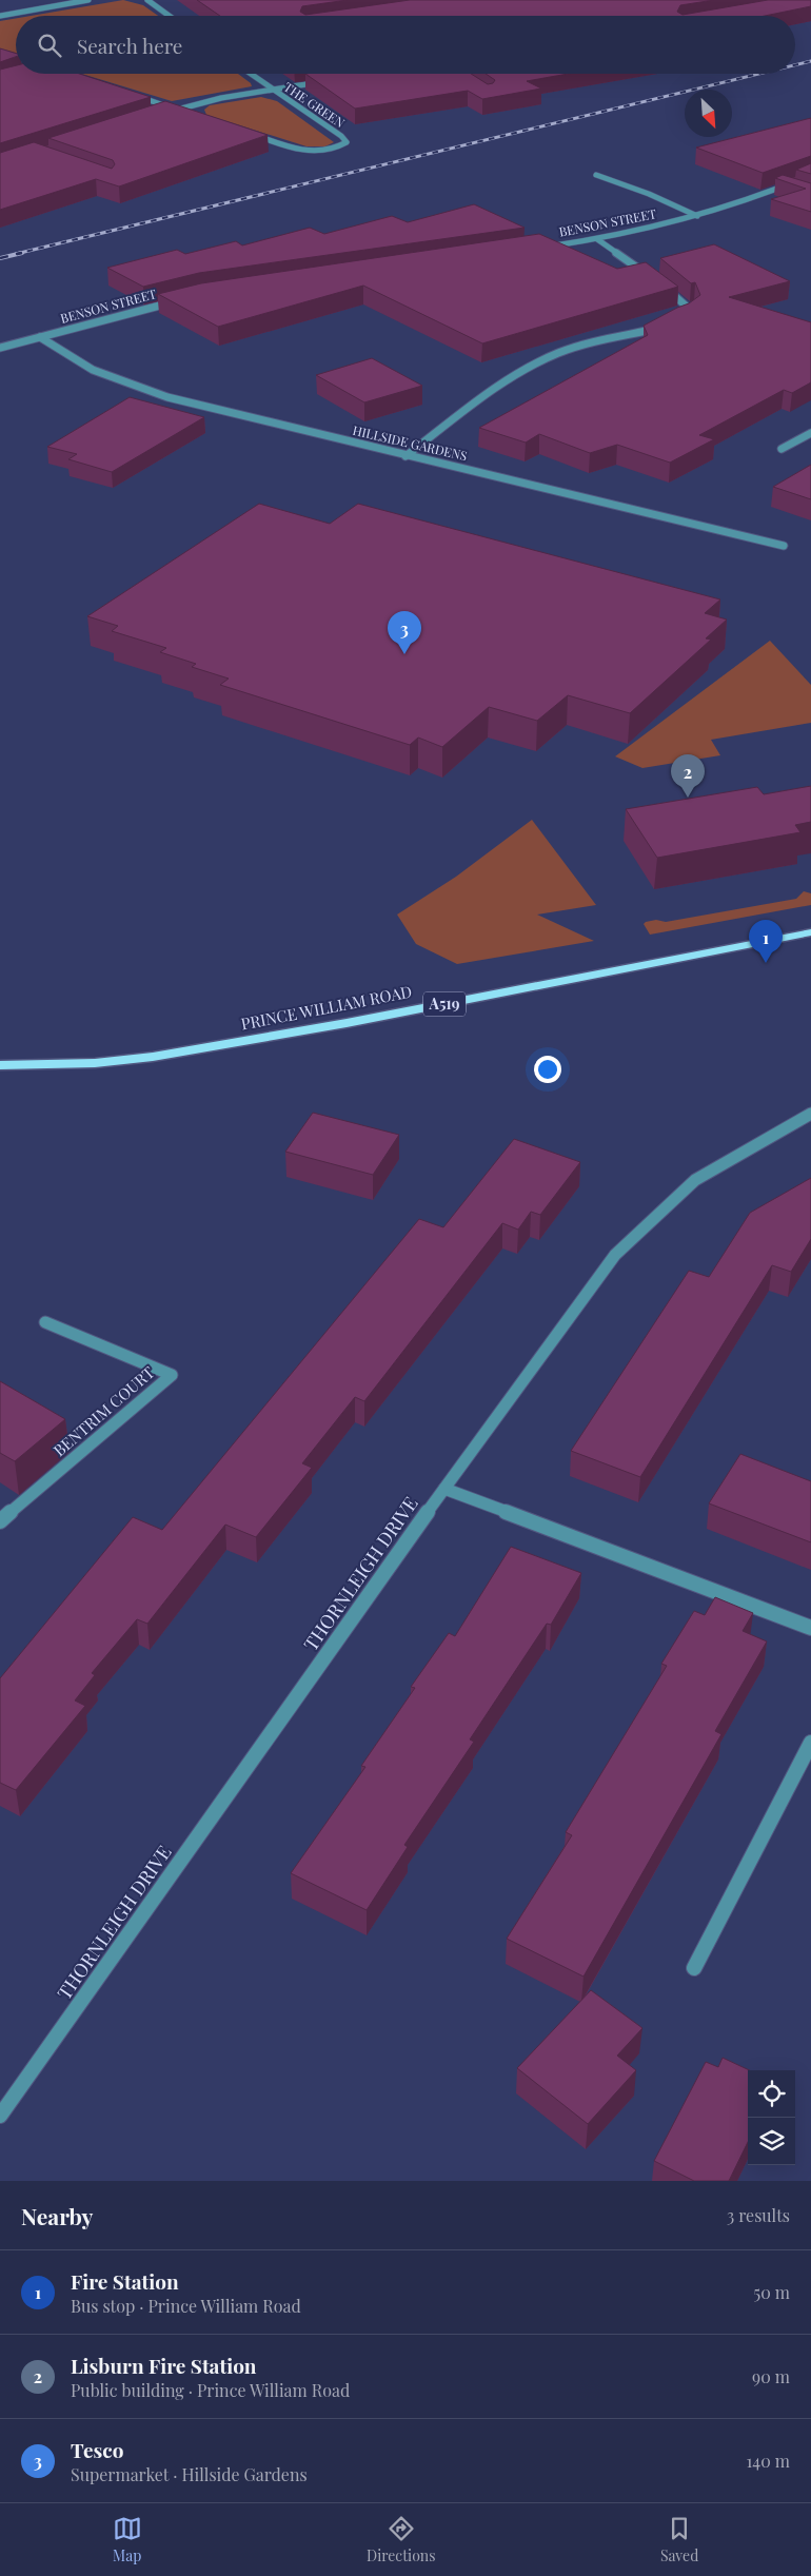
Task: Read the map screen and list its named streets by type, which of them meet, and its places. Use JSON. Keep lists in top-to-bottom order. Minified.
{"streets":{"main road":["A519","PRINCE WILLIAM ROAD"],"street":["THE GREEN","BENSON STREET","HILLSIDE GARDENS","BENTRIM COURT","THORNLEIGH DRIVE"]},"crossings":[["BENSON STREET","HILLSIDE GARDENS"]],"north":"bottom right","page":{"search":"Search here","pins":["3","2","1"],"heading":["Nearby","3 results"],"list":[{"mark":"1","name":"Fire Station","note":"Bus stop · Prince William Road","value":"50 m"},{"mark":"2","name":"Lisburn Fire Station","note":"Public building · Prince William Road","value":"90 m"},{"mark":"3","name":"Tesco","note":"Supermarket · Hillside Gardens","value":"140 m"}],"nav":["Map","Directions","Saved"]}}
